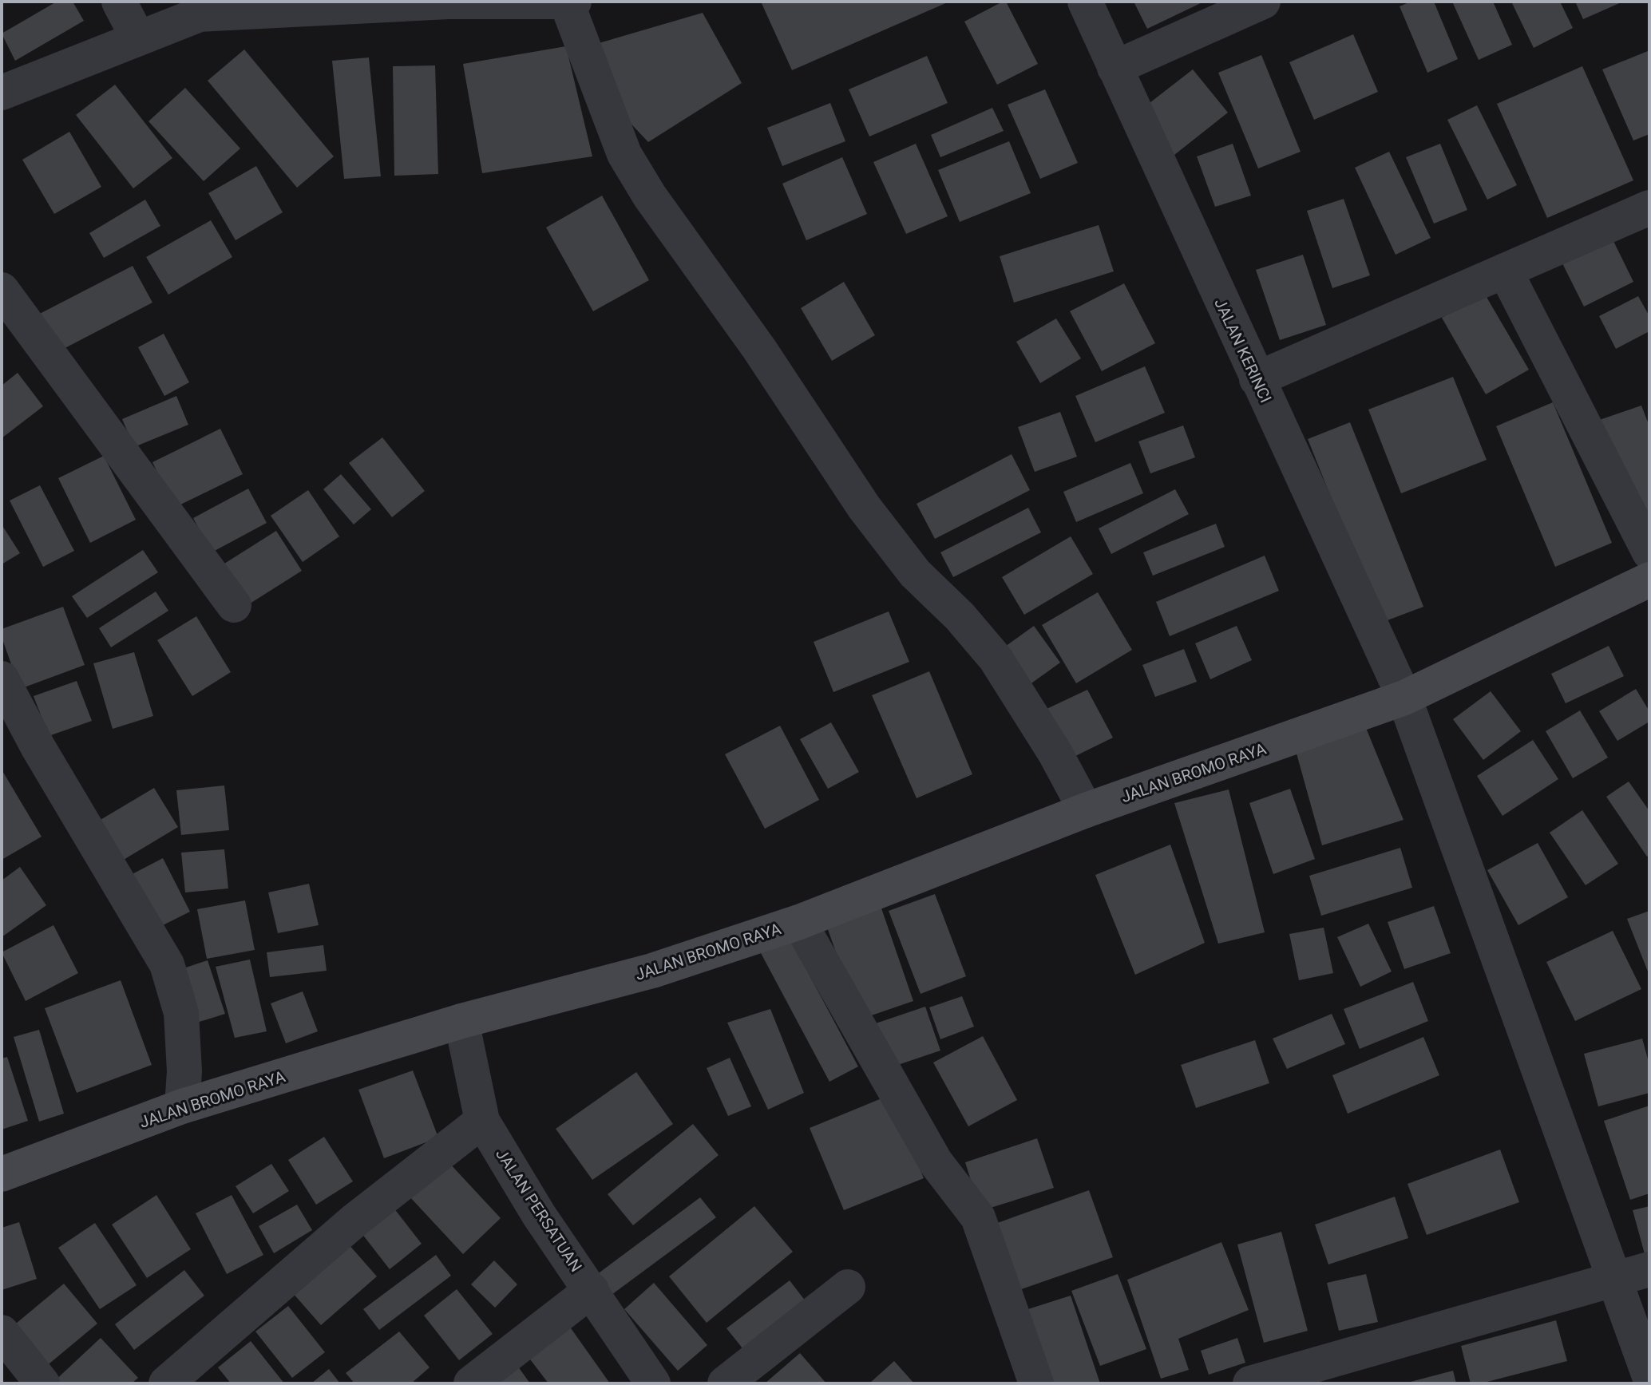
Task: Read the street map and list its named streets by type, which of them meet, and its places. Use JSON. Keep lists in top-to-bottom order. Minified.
{"streets":{"main road":["JALAN BROMO RAYA"],"street":["JALAN KERINCI","JALAN PERSATUAN"]},"crossings":[["JALAN KERINCI","JALAN BROMO RAYA"],["JALAN BROMO RAYA","JALAN PERSATUAN"]]}
